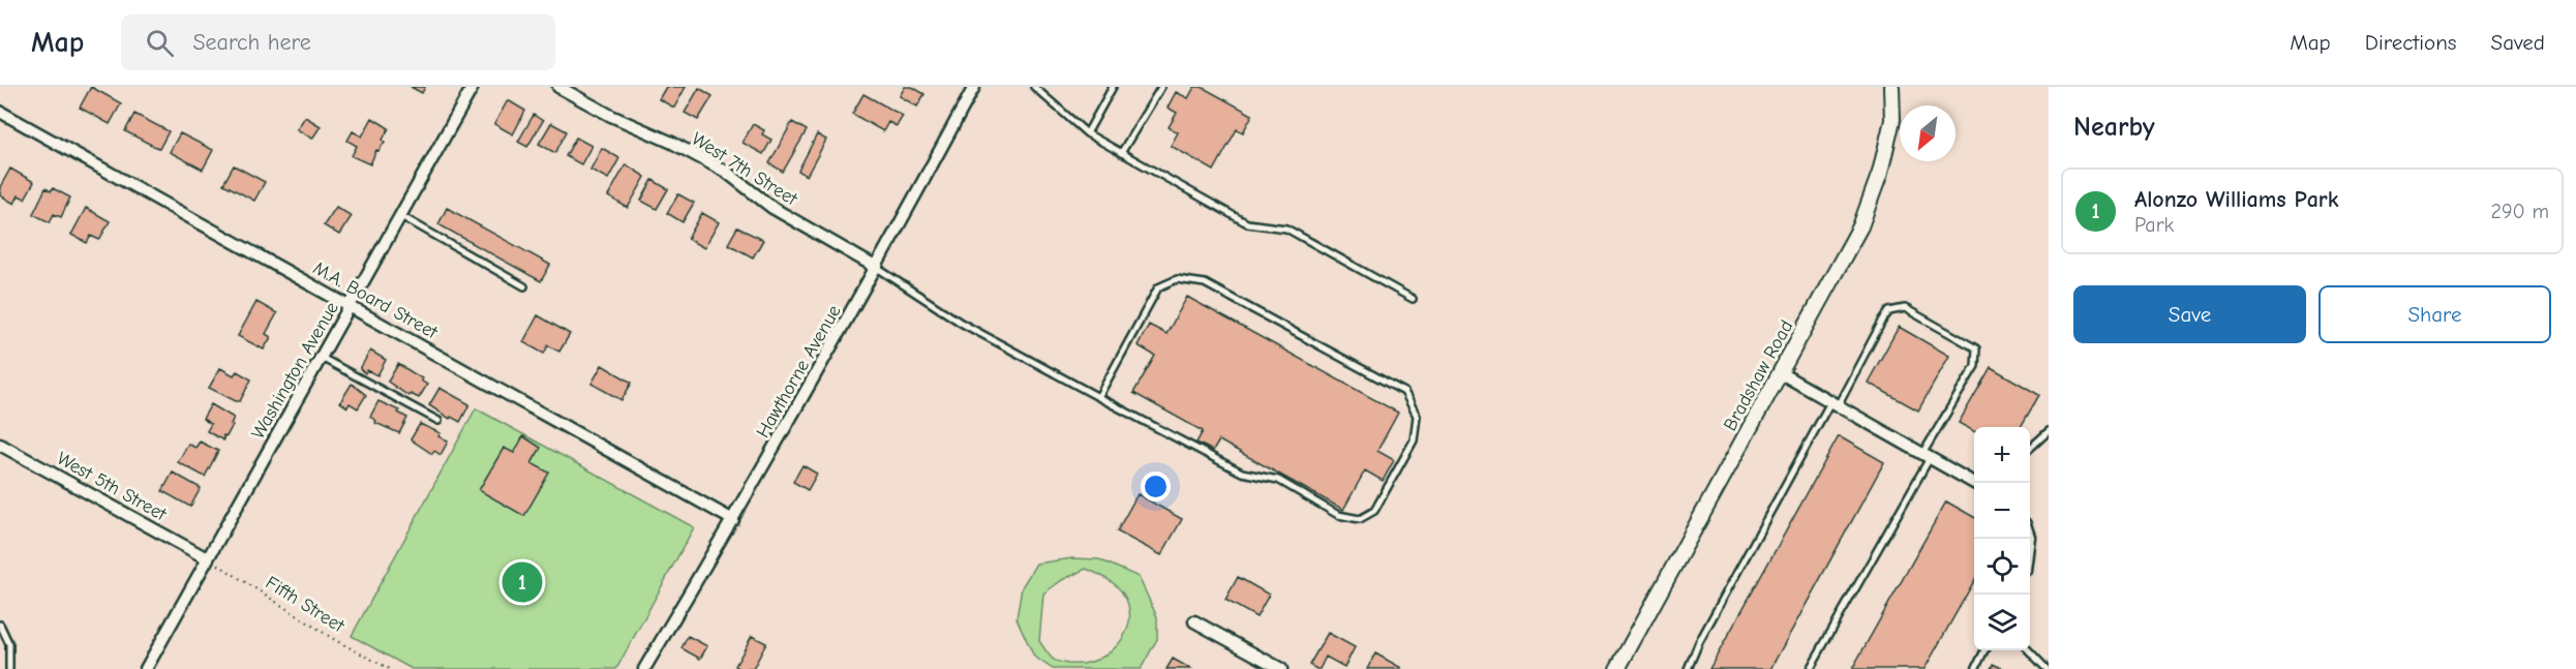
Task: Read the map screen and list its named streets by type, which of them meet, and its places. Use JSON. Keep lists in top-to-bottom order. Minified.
{"streets":{"street":["West 7th Street","M.A. Board Street","Washington Avenue","Hawthorne Avenue","Bradshaw Road","West 5th Street"],"path":["Fifth Street"]},"crossings":[["West 7th Street","Hawthorne Avenue"],["M.A. Board Street","Washington Avenue"],["M.A. Board Street","Hawthorne Avenue"],["Washington Avenue","West 5th Street"],["Washington Avenue","Fifth Street"],["West 5th Street","Fifth Street"]],"north":"bottom left","page":{"header":"Map","search":"Search here","nav":["Map","Directions","Saved"],"heading":"Nearby","list":[{"mark":"1","name":"Alonzo Williams Park","note":"Park","value":"290 m"}],"buttons":["Save","Share"],"map_buttons":["+","−"],"pins":"1"}}
